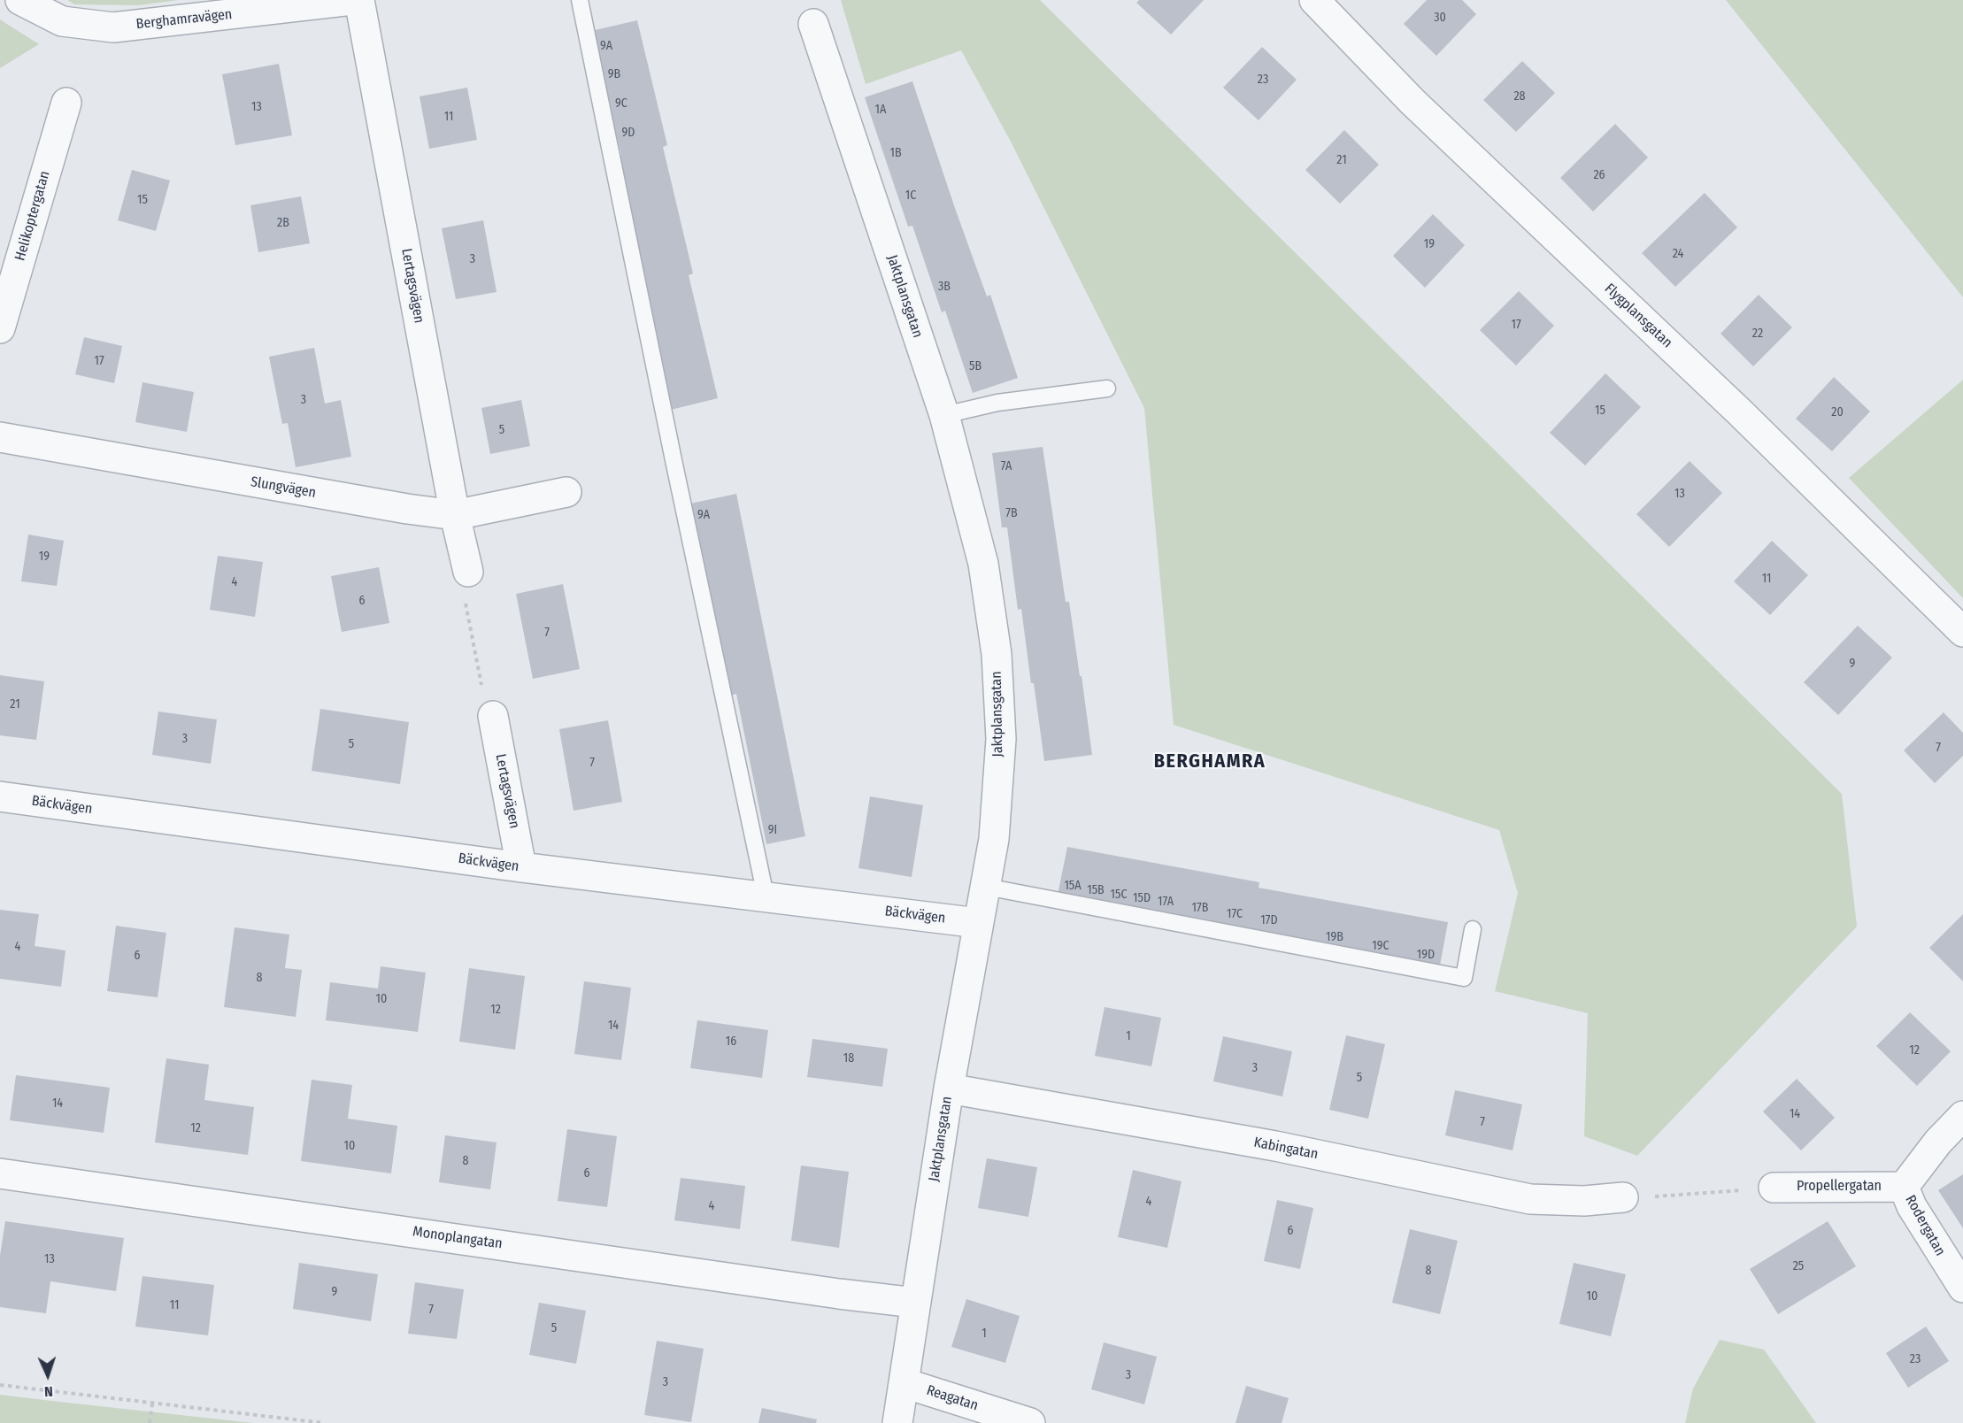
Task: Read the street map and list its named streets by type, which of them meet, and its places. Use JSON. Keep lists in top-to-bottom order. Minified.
{"streets":{"street":["Berghamravägen","Helikoptergatan","Lertagsvägen","Jaktplansgatan","Flygplansgatan","Slungvägen","Bäckvägen","Kabingatan","Propellergatan","Rodergatan","Monoplangatan","Reagatan"]},"crossings":[["Lertagsvägen","Slungvägen"],["Lertagsvägen","Bäckvägen"],["Jaktplansgatan","Bäckvägen"],["Jaktplansgatan","Kabingatan"],["Jaktplansgatan","Monoplangatan"],["Jaktplansgatan","Reagatan"],["Propellergatan","Rodergatan"]],"districts":["BERGHAMRA"],"house_numbers":["30","9A","9B","23","28","9C","13","1A","11","9D","1B","21","26","1C","15","2B","19","24","3","3B","17","22","17","5B","3","15","20","5","7A","13","7B","9A","19","11","4","6","7","9","21","3","5","7","7","9I","15A","15B","15C","15D","17A","17B","17C","17D","19B","19C","4","19D","6","8","10","12","14","1","16","12","18","3","5","14","14","7","12","10","8","6","4","4","6","13","25","8","9","10","11","7","5","1","23","3","3"],"north":"bottom"}
